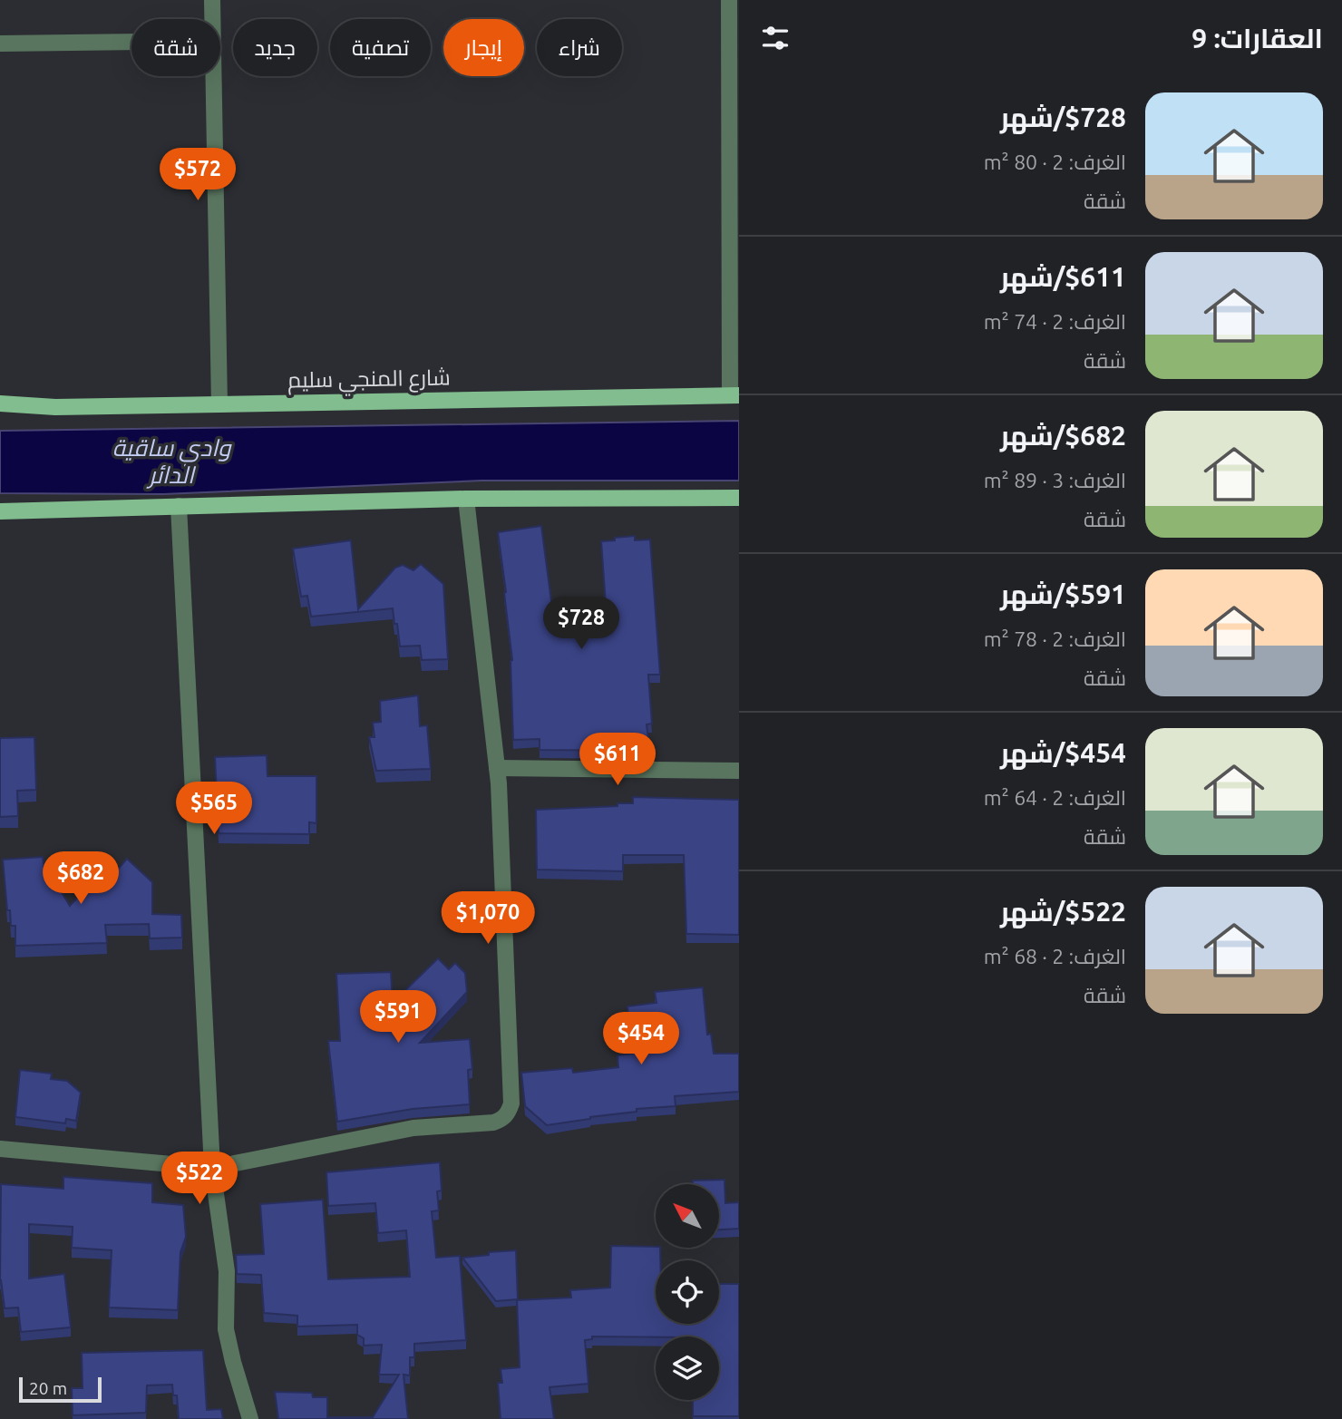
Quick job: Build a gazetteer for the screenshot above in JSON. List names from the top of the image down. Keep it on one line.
{"streets":{"main road":["شارع المنجي سليم"]},"water":["وادي ساقية الدائر"],"scale_bar":"20 m","north":"top left","page":{"heading":"العقارات: 9","chip":["شراء","إيجار","تصفية","جديد","شقة"],"list":[{"name":"$728/شهر","note":"الغرف: 2 · 80 m² · شقة"},{"name":"$611/شهر","note":"الغرف: 2 · 74 m² · شقة"},{"name":"$682/شهر","note":"الغرف: 3 · 89 m² · شقة"},{"name":"$591/شهر","note":"الغرف: 2 · 78 m² · شقة"},{"name":"$454/شهر","note":"الغرف: 2 · 64 m² · شقة"},{"name":"$522/شهر","note":"الغرف: 2 · 68 m² · شقة"}],"price":["$572","$728","$611","$565","$682","$1,070","$591","$454","$522"],"scale":"20 m"}}
